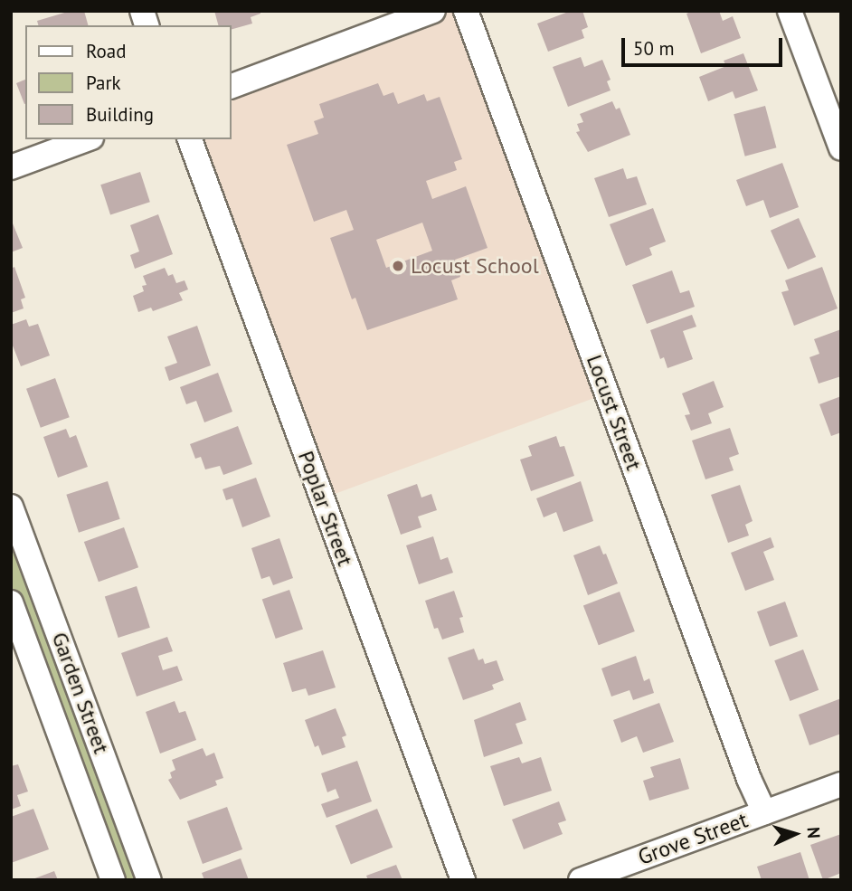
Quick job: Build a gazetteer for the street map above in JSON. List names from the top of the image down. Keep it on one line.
{"streets":{"street":["Locust Street","Poplar Street","Garden Street","Grove Street"]},"crossings":[["Locust Street","Grove Street"]],"places":["Locust School"],"legend":["Road","Park","Building"],"scale_bar":"50 m","north":"right"}
